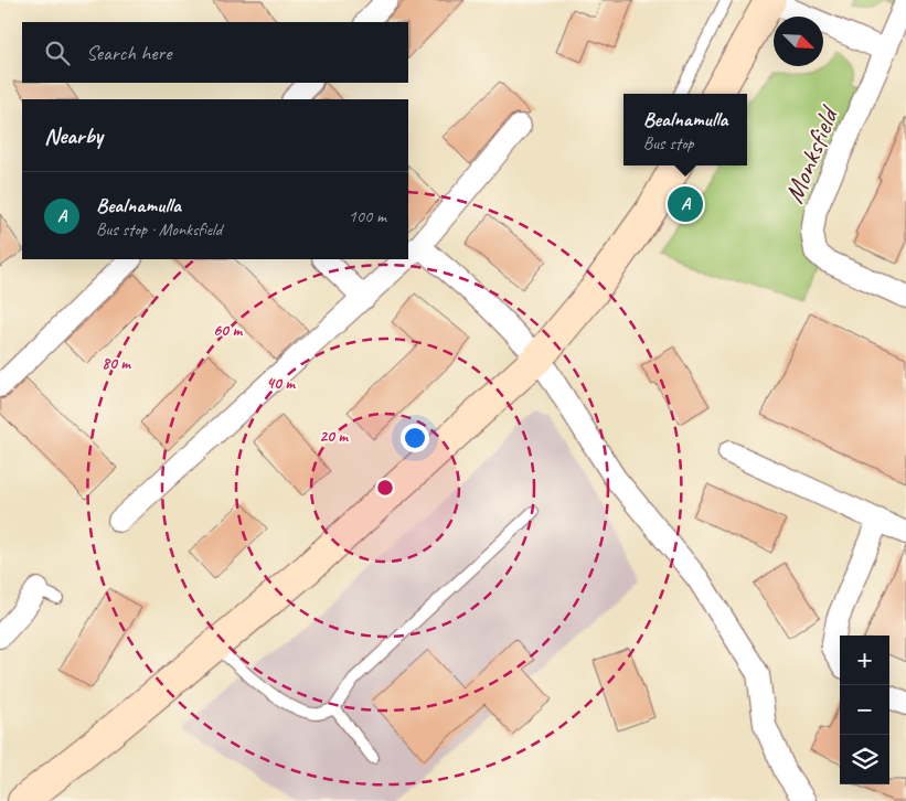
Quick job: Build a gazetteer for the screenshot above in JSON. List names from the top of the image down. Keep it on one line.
{"streets":{"street":["Monksfield"]},"north":"bottom right","page":{"search":"Search here","popup":["Bealnamulla","Bus stop"],"heading":"Nearby","list":[{"mark":"A","name":"Bealnamulla","note":"Bus stop · Monksfield","value":"100 m"}],"pins":"A","map_buttons":["+","−"]},"rings":["60 m","80 m","40 m","20 m"]}
